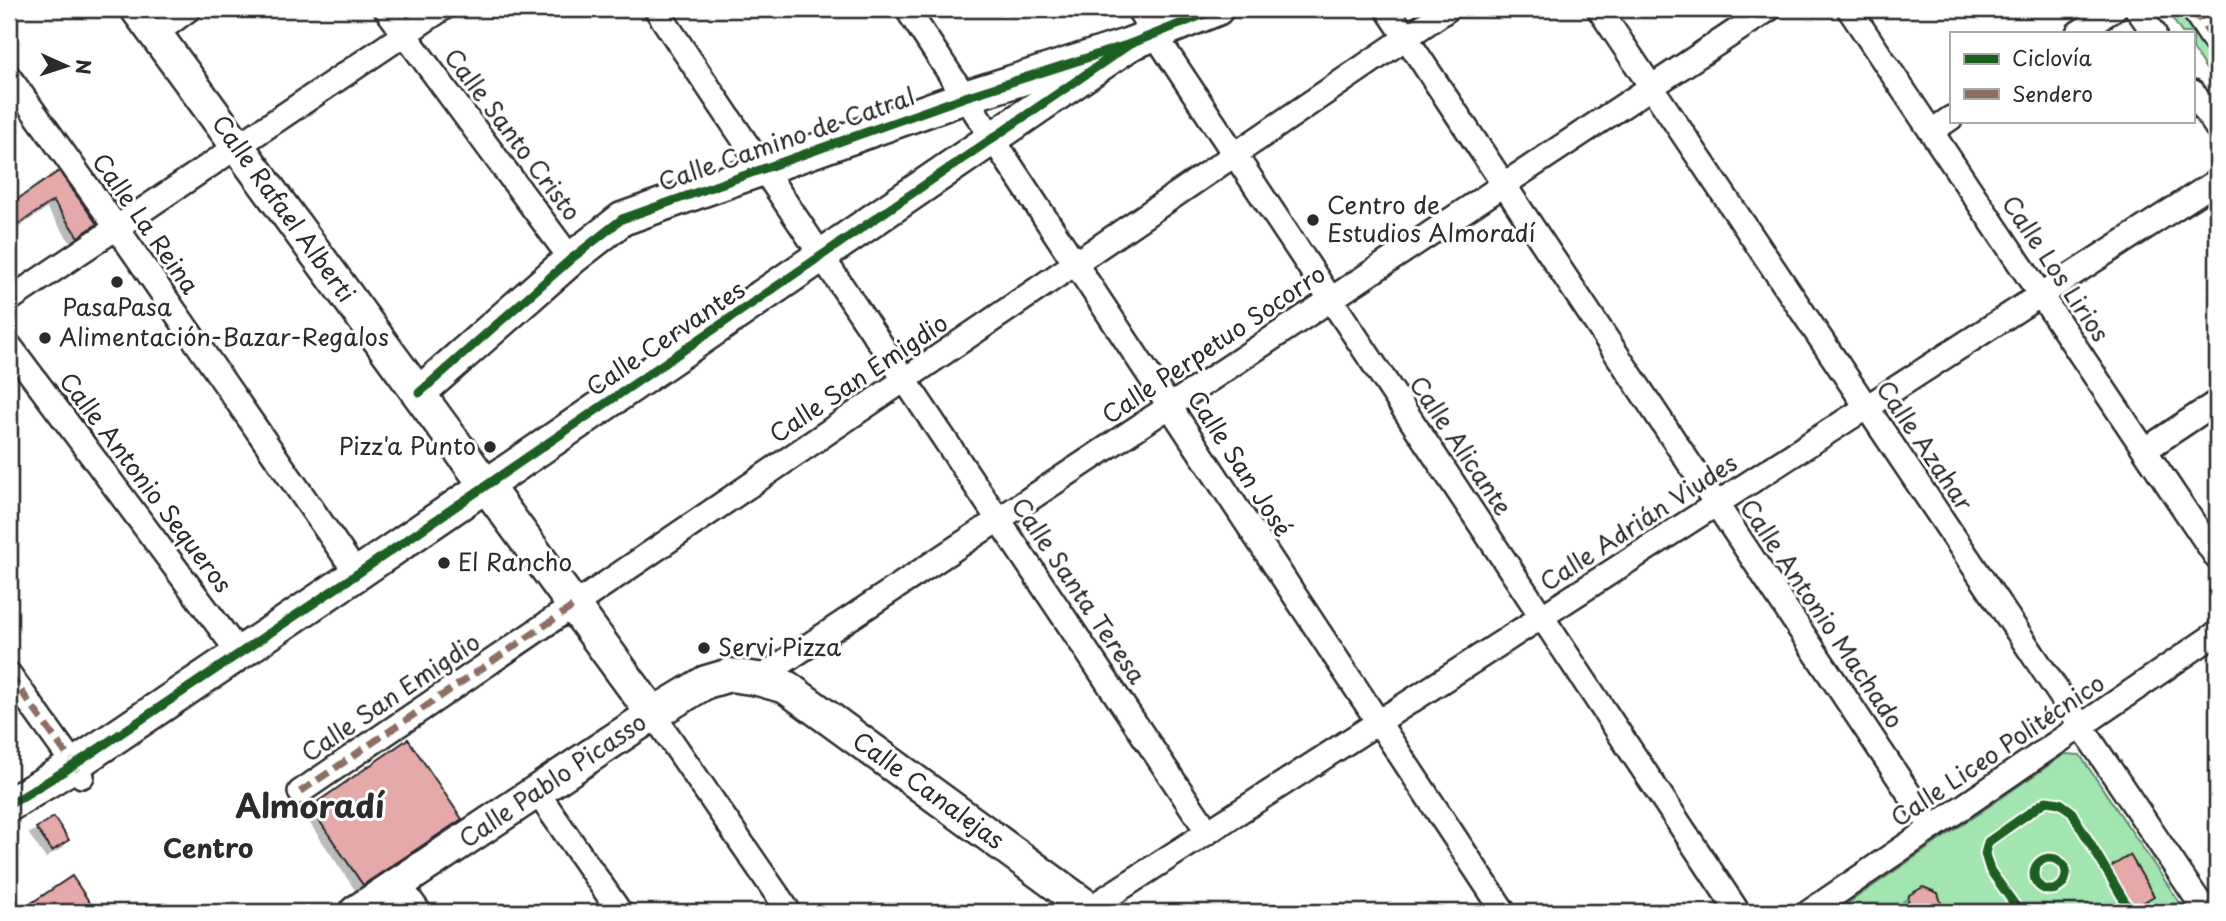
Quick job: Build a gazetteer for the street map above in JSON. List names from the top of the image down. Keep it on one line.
{"streets":{"street":["Calle Santo Cristo","Calle Camino de Catral","Calle Rafael Alberti","Calle La Reina","Calle Los Lirios","Calle Cervantes","Calle Perpetuo Socorro","Calle San Emigdio","Calle Alicante","Calle Azahar","Calle San José","Calle Antonio Sequeros","Calle Adrián Viudes","Calle Santa Teresa","Calle Antonio Machado","Calle Liceo Politécnico","Calle Pablo Picasso","Calle Canalejas"]},"crossings":[["Calle Santo Cristo","Calle Camino de Catral"],["Calle Camino de Catral","Calle Rafael Alberti"],["Calle Camino de Catral","Calle Cervantes"],["Calle Camino de Catral","Calle Alicante"],["Calle Camino de Catral","Calle San José"],["Calle Camino de Catral","Calle Santa Teresa"],["Calle Rafael Alberti","Calle Cervantes"],["Calle Rafael Alberti","Calle San Emigdio"],["Calle Rafael Alberti","Calle Pablo Picasso"],["Calle La Reina","Calle Cervantes"],["Calle Los Lirios","Calle Adrián Viudes"],["Calle Cervantes","Calle Alicante"],["Calle Cervantes","Calle San José"],["Calle Cervantes","Calle Antonio Sequeros"],["Calle Cervantes","Calle Santa Teresa"],["Calle Perpetuo Socorro","Calle Alicante"],["Calle Perpetuo Socorro","Calle Azahar"],["Calle Perpetuo Socorro","Calle San José"],["Calle Perpetuo Socorro","Calle Santa Teresa"],["Calle Perpetuo Socorro","Calle Antonio Machado"],["Calle Perpetuo Socorro","Calle Pablo Picasso"],["Calle Perpetuo Socorro","Calle Canalejas"],["Calle San Emigdio","Calle Alicante"],["Calle San Emigdio","Calle San José"],["Calle San Emigdio","Calle Santa Teresa"],["Calle San Emigdio","Calle Antonio Machado"],["Calle Alicante","Calle Adrián Viudes"],["Calle Azahar","Calle Adrián Viudes"],["Calle Azahar","Calle Liceo Politécnico"],["Calle San José","Calle Adrián Viudes"],["Calle Adrián Viudes","Calle Santa Teresa"],["Calle Adrián Viudes","Calle Antonio Machado"],["Calle Adrián Viudes","Calle Canalejas"],["Calle Antonio Machado","Calle Liceo Politécnico"],["Calle Pablo Picasso","Calle Canalejas"]],"districts":["Almoradí","Centro"],"places":["Centro de Estudios Almoradí","PasaPasa","Alimentación-Bazar-Regalos","Pizz'a Punto","El Rancho","Servi Pizza"],"legend":["Ciclovía","Sendero"],"north":"right"}
